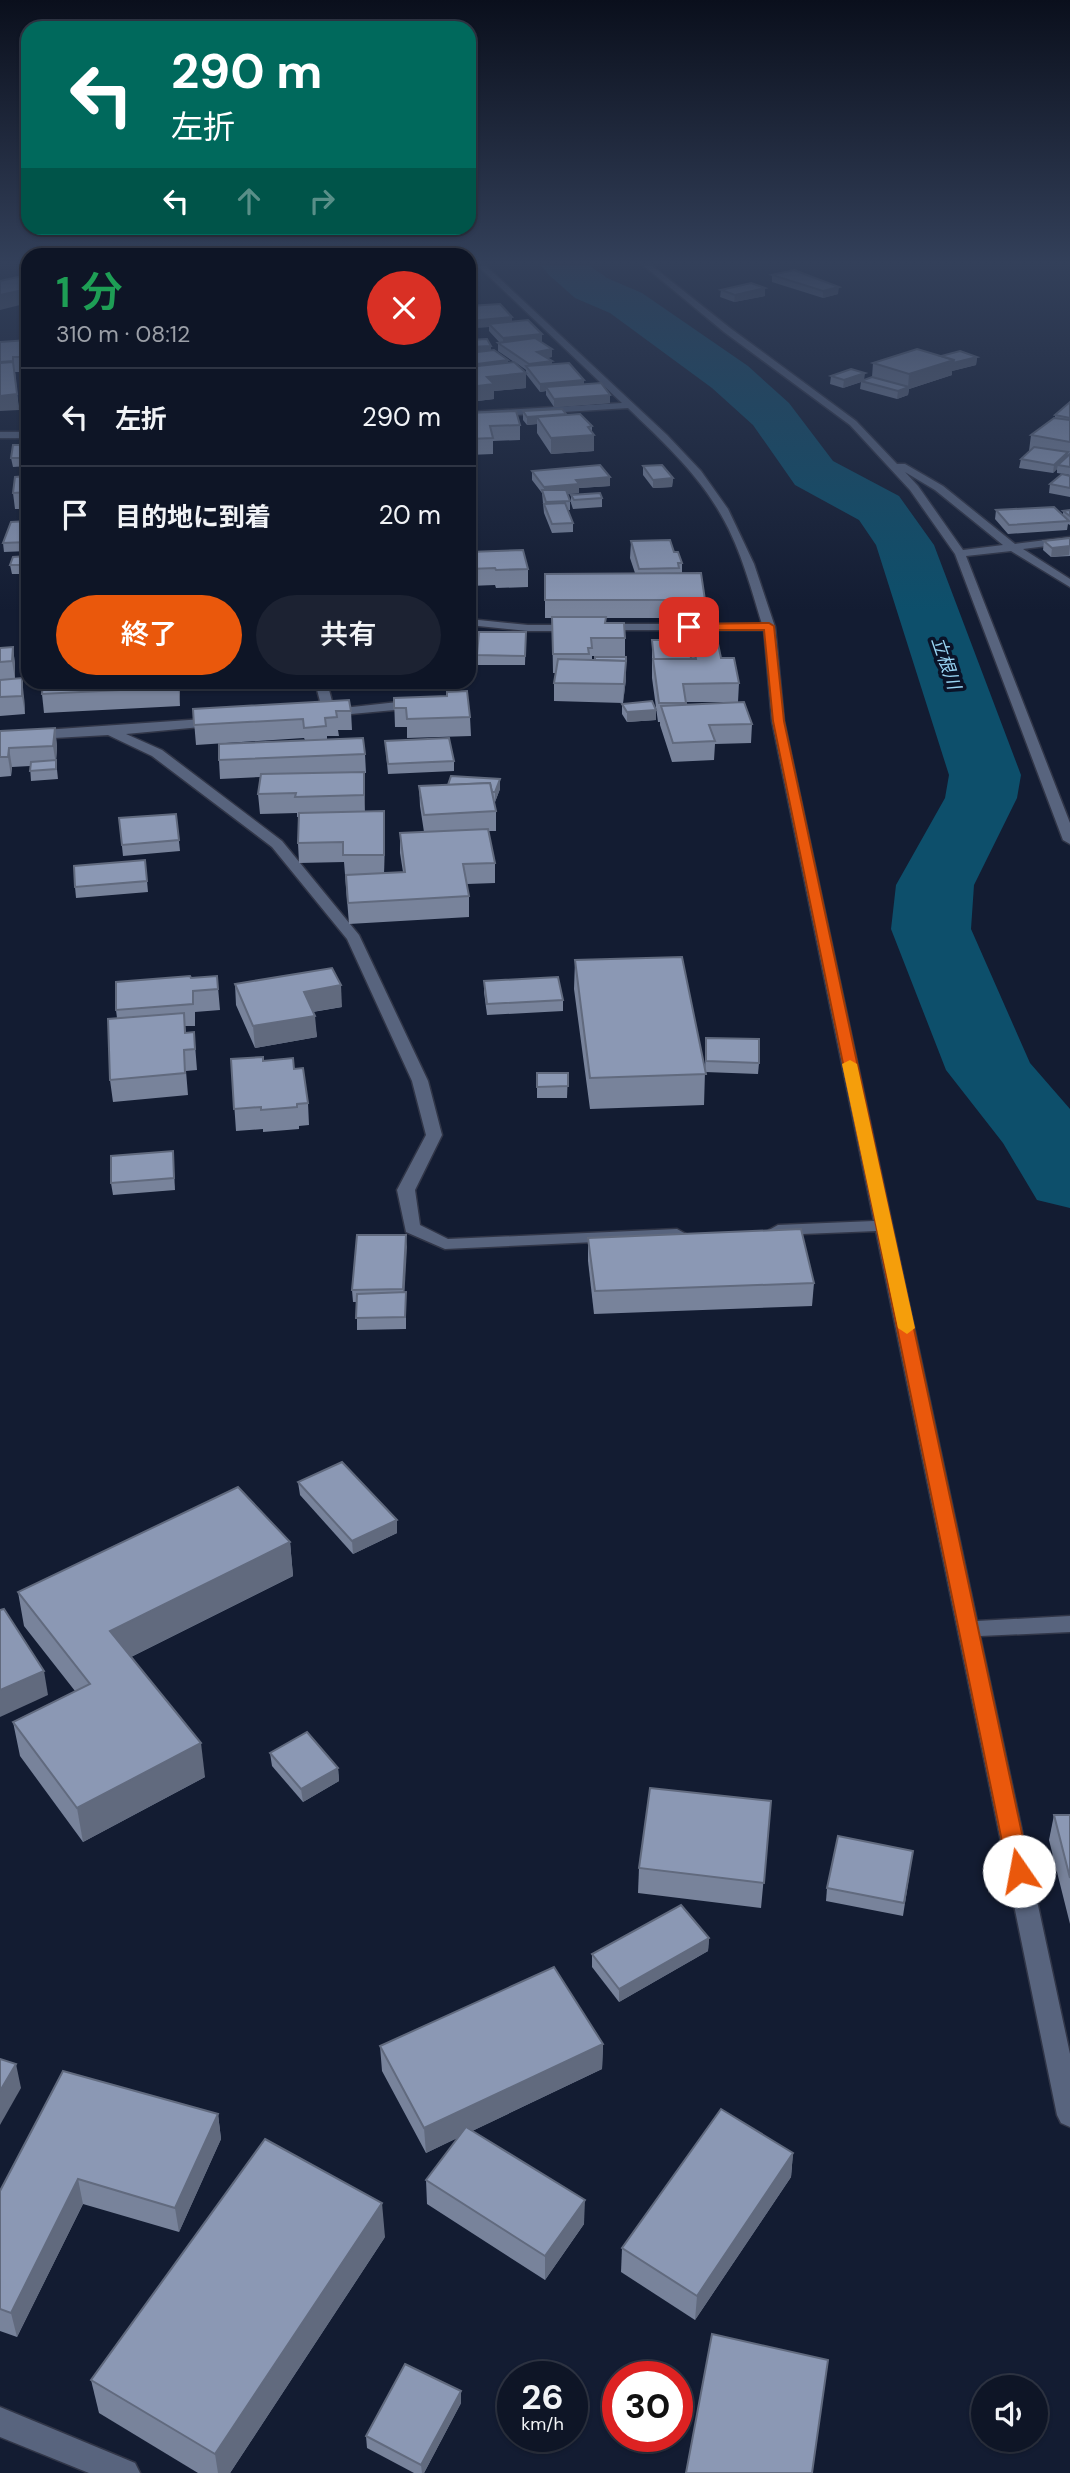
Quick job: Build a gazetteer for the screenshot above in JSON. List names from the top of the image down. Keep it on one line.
{"water":["立根川"],"page":{"turn":["290 m","左折"],"heading":["1 分","310 m · 08:12"],"list":[{"name":"左折","value":"290 m"},{"name":"目的地に到着","value":"20 m"}],"buttons":["終了","共有"],"speed":"26 km/h","limit":"30"}}
